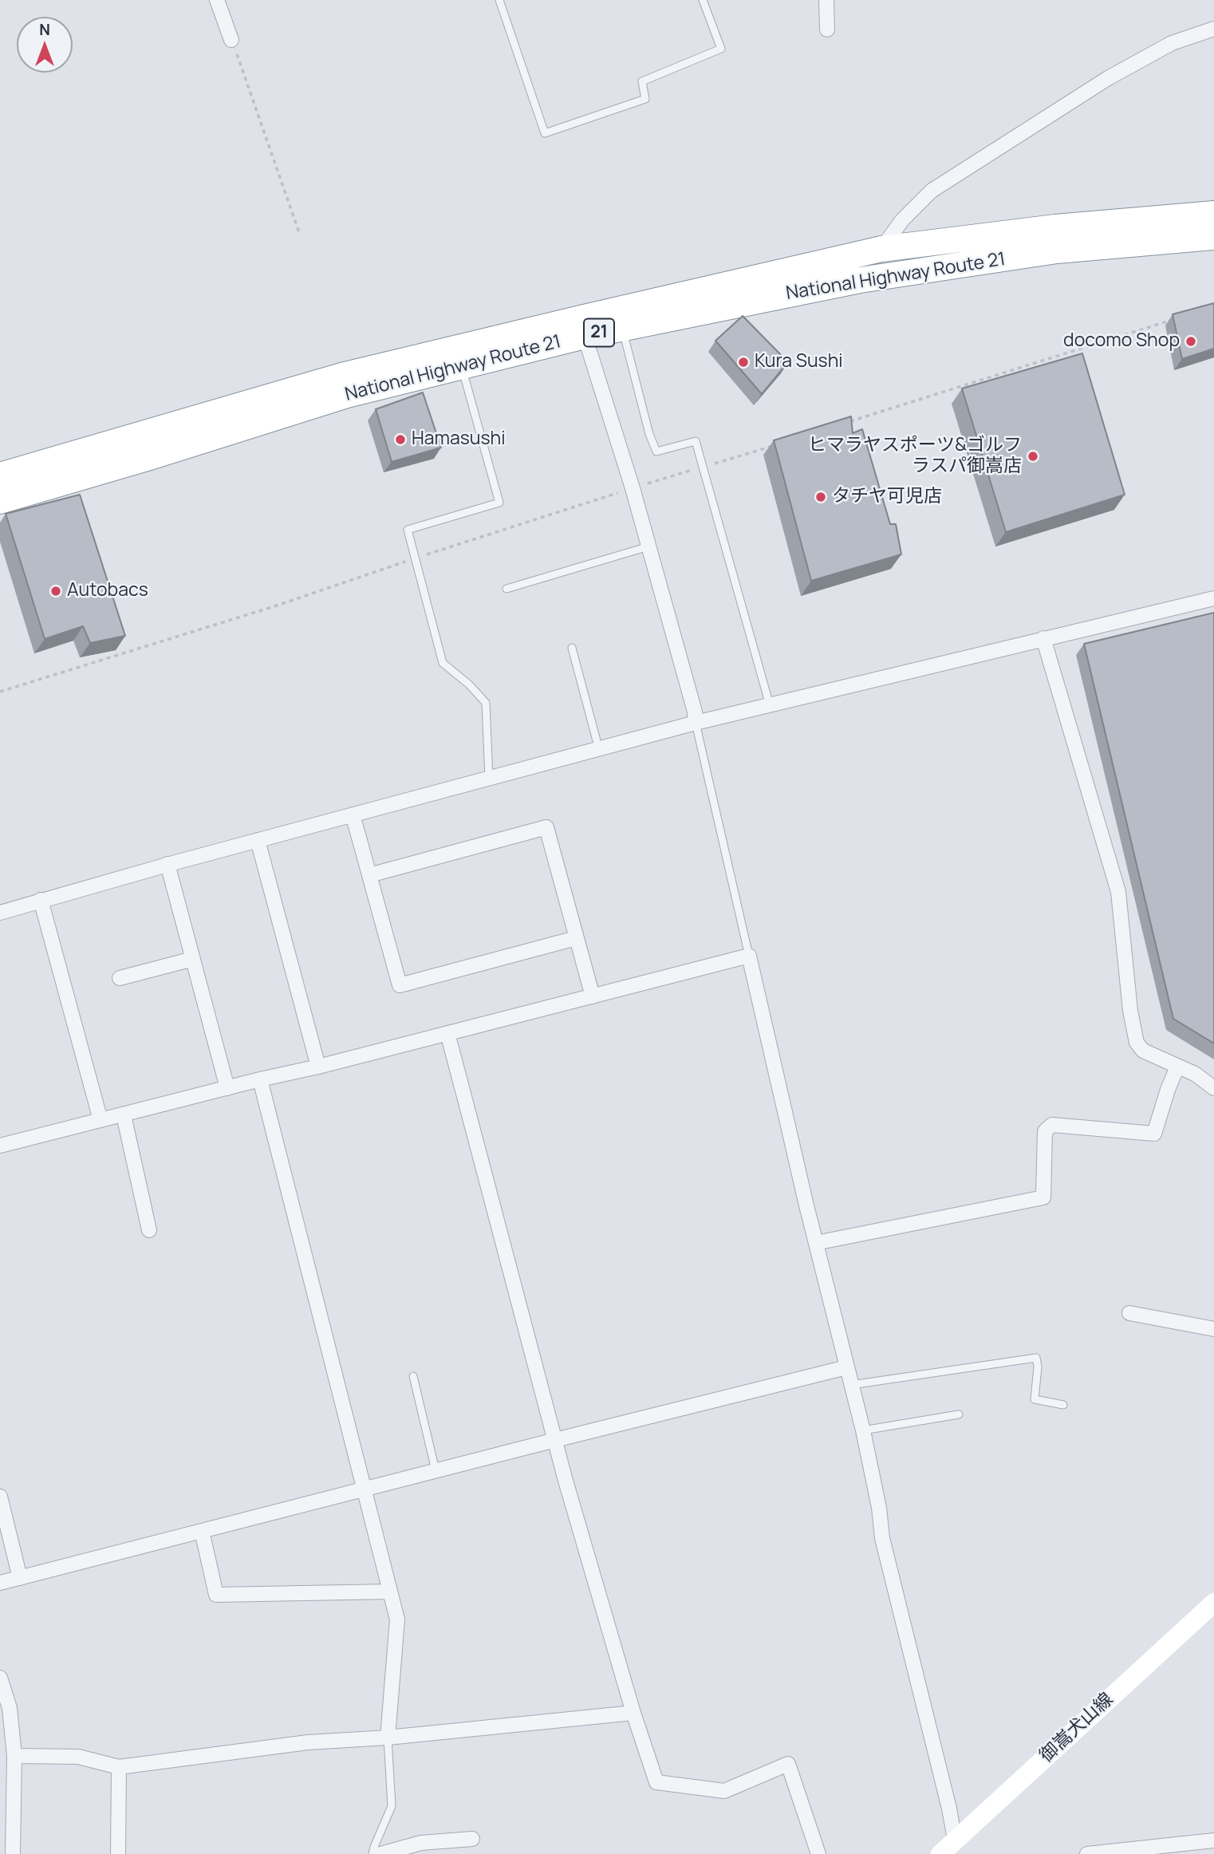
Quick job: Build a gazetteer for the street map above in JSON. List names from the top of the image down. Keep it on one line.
{"streets":{"highway":["National Highway Route 21","21"],"main road":["御嵩犬山線"]},"places":["docomo Shop","Kura Sushi","Hamasushi","ヒマラヤスポーツ&ゴルフ ラスパ御嵩店","タチヤ可児店","Autobacs"],"north":"top"}
